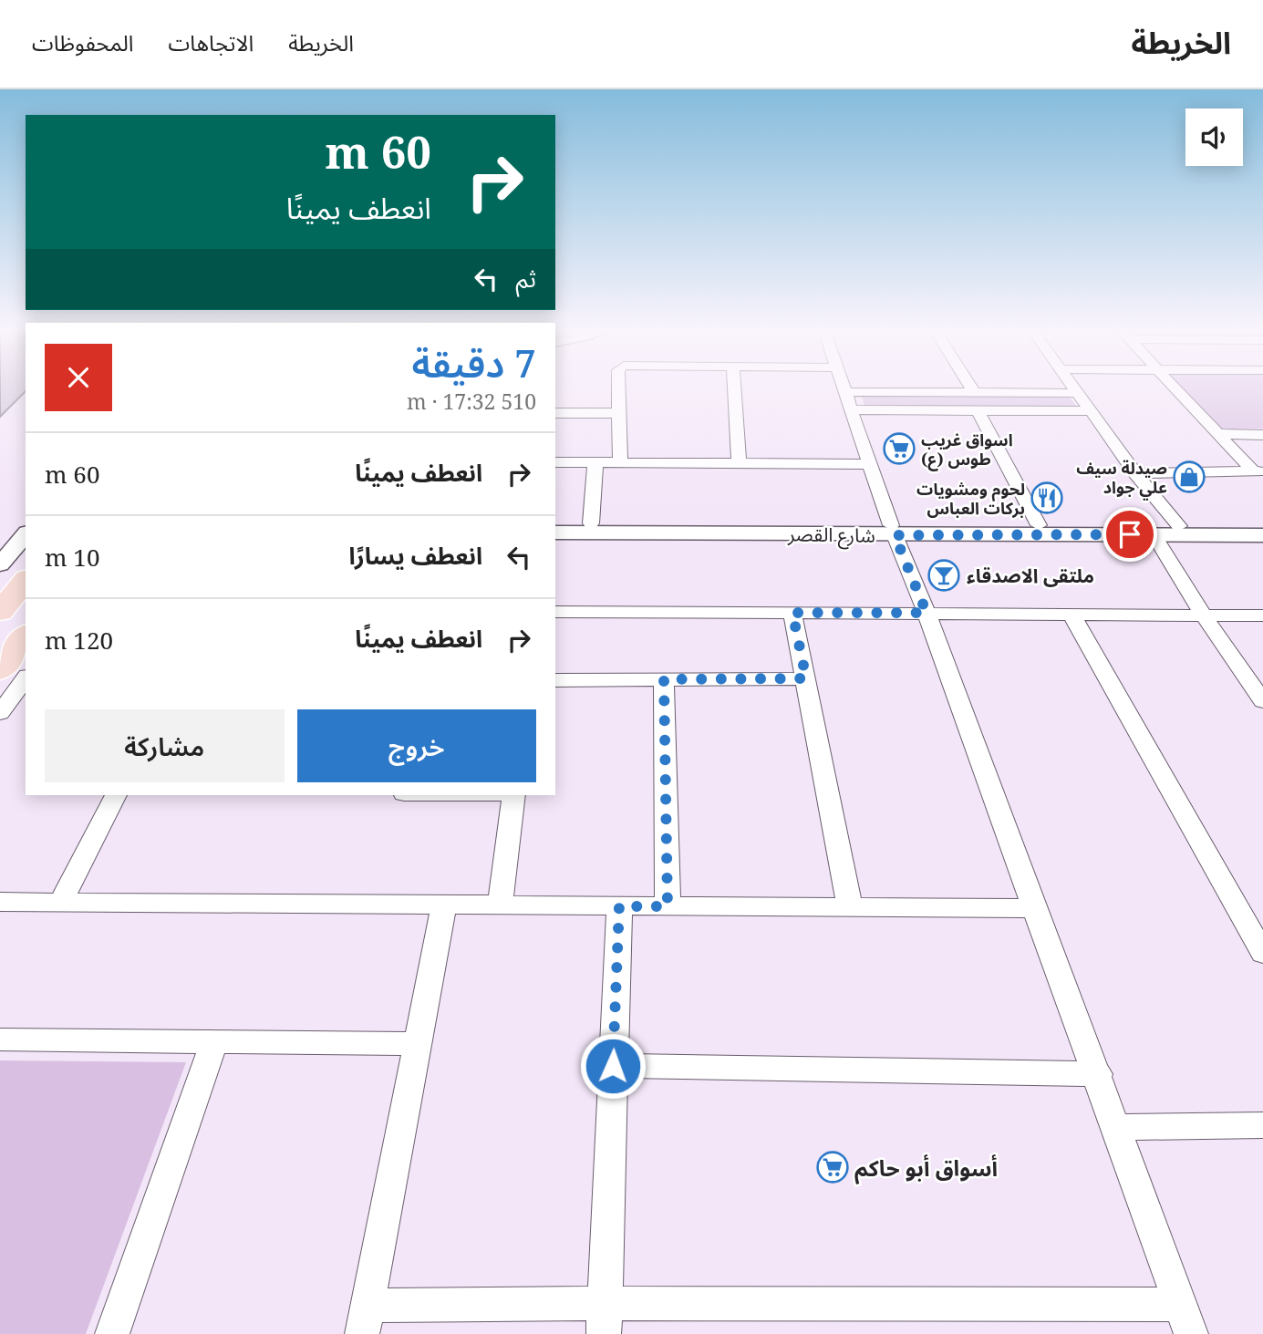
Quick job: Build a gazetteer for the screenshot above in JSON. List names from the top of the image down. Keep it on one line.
{"streets":{"street":["شارع القصر"]},"places":{"supermarket":["اسواق غريب طوس (ع)","أسواق أبو حاكم"],"shop":["صيدلة سيف علي جواد"],"restaurant":["لحوم ومشويات بركات العباس"],"bar":["ملتقى الاصدقاء"]},"page":{"header":"الخريطة","nav":["الخريطة","الاتجاهات","المحفوظات"],"turn":["60 m","انعطف يمينًا"],"then":"ثم","heading":["7 دقيقة","510 m · 17:32"],"list":[{"name":"انعطف يمينًا","value":"60 m"},{"name":"انعطف يسارًا","value":"10 m"},{"name":"انعطف يمينًا","value":"120 m"}],"buttons":["خروج","مشاركة"]}}
